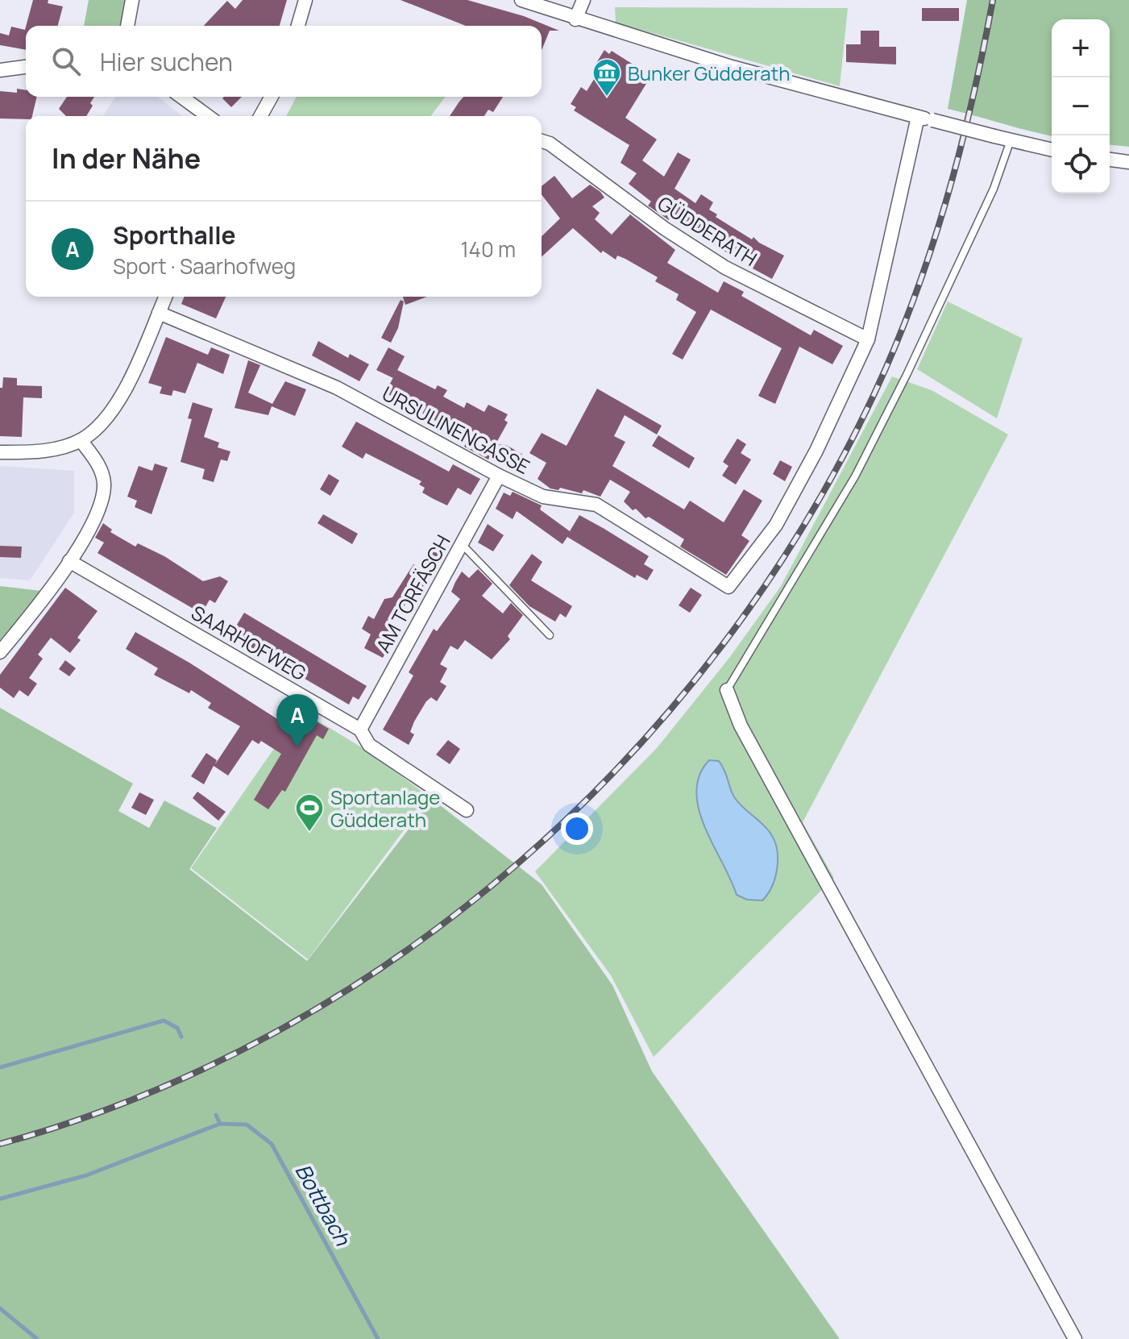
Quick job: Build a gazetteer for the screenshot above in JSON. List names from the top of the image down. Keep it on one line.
{"streets":{"street":["GÜDDERATH","URSULINENGASSE","AM TORFÄSCH","SAARHOFWEG"]},"crossings":[["GÜDDERATH","URSULINENGASSE"],["URSULINENGASSE","AM TORFÄSCH"],["AM TORFÄSCH","SAARHOFWEG"]],"water":["Bottbach"],"places":{"museum":["Bunker Güdderath"],"sports":["Sportanlage Güdderath"]},"page":{"map_buttons":["+","−"],"search":"Hier suchen","heading":"In der Nähe","list":[{"mark":"A","name":"Sporthalle","note":"Sport · Saarhofweg","value":"140 m"}],"pins":"A"}}
